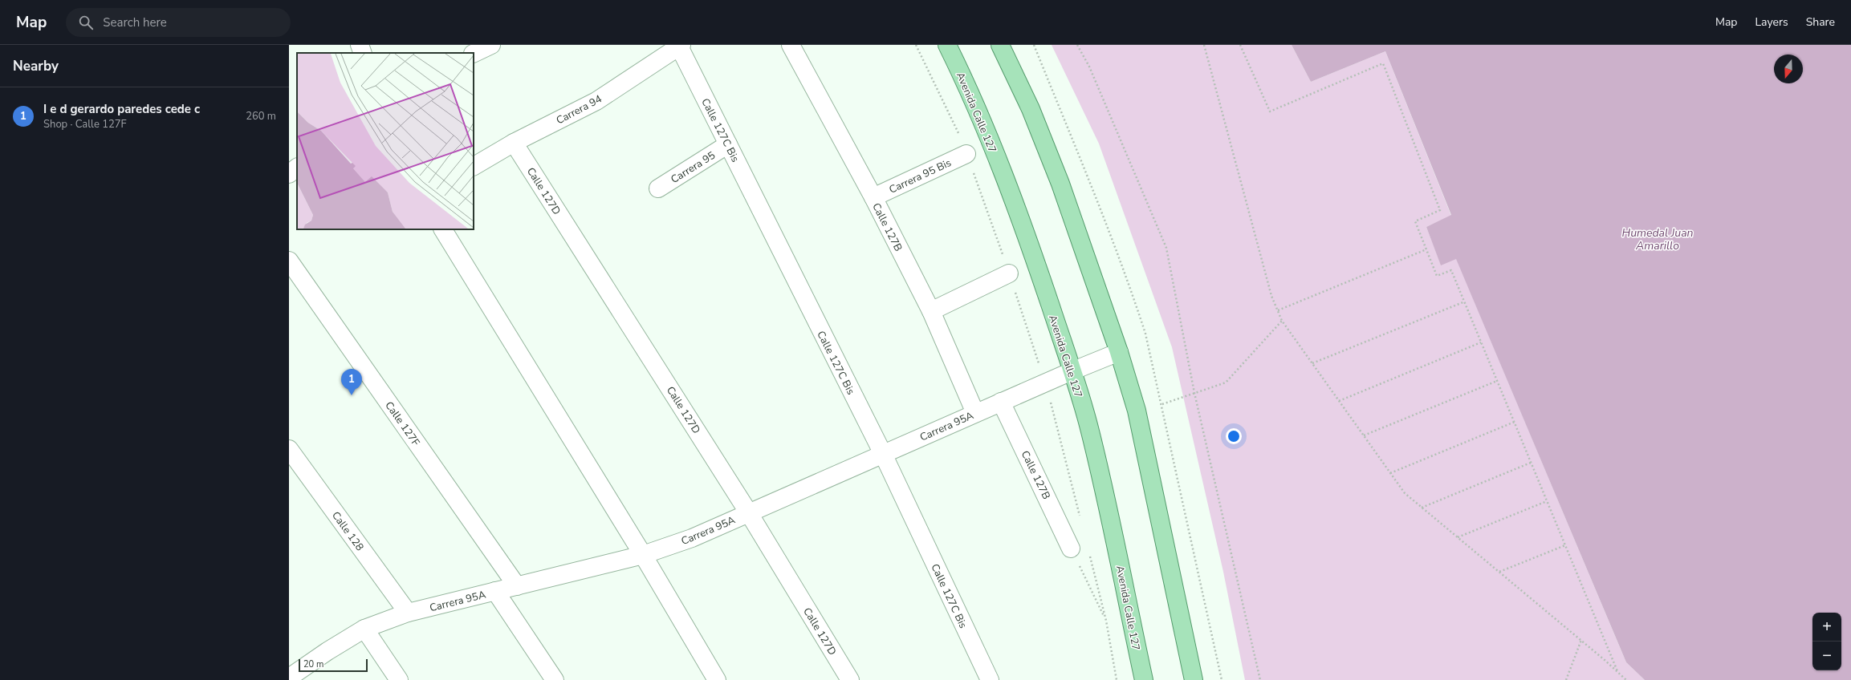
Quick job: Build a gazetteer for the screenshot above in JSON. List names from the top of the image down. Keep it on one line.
{"streets":{"main road":["Avenida Calle 127"],"street":["Carrera 94","Calle 127C Bis","Carrera 95","Carrera 95 Bis","Calle 127D","Calle 127B","Calle 127F","Carrera 95A","Calle 128"]},"crossings":[["Carrera 94","Calle 127C Bis"],["Carrera 94","Calle 127D"],["Avenida Calle 127","Carrera 95A"],["Calle 127C Bis","Carrera 95"],["Calle 127C Bis","Carrera 95A"],["Carrera 95 Bis","Calle 127B"],["Calle 127D","Carrera 95A"],["Calle 127B","Carrera 95A"],["Calle 127F","Carrera 95A"],["Carrera 95A","Calle 128"]],"water":["Humedal Juan Amarillo"],"scale_bar":"20 m","north":"bottom","page":{"header":"Map","search":"Search here","nav":["Map","Layers","Share"],"heading":"Nearby","list":[{"mark":"1","name":"I e d gerardo paredes cede c","note":"Shop · Calle 127F","value":"260 m"}],"pins":"1","map_buttons":["+","−"],"scale":"20 m"}}
